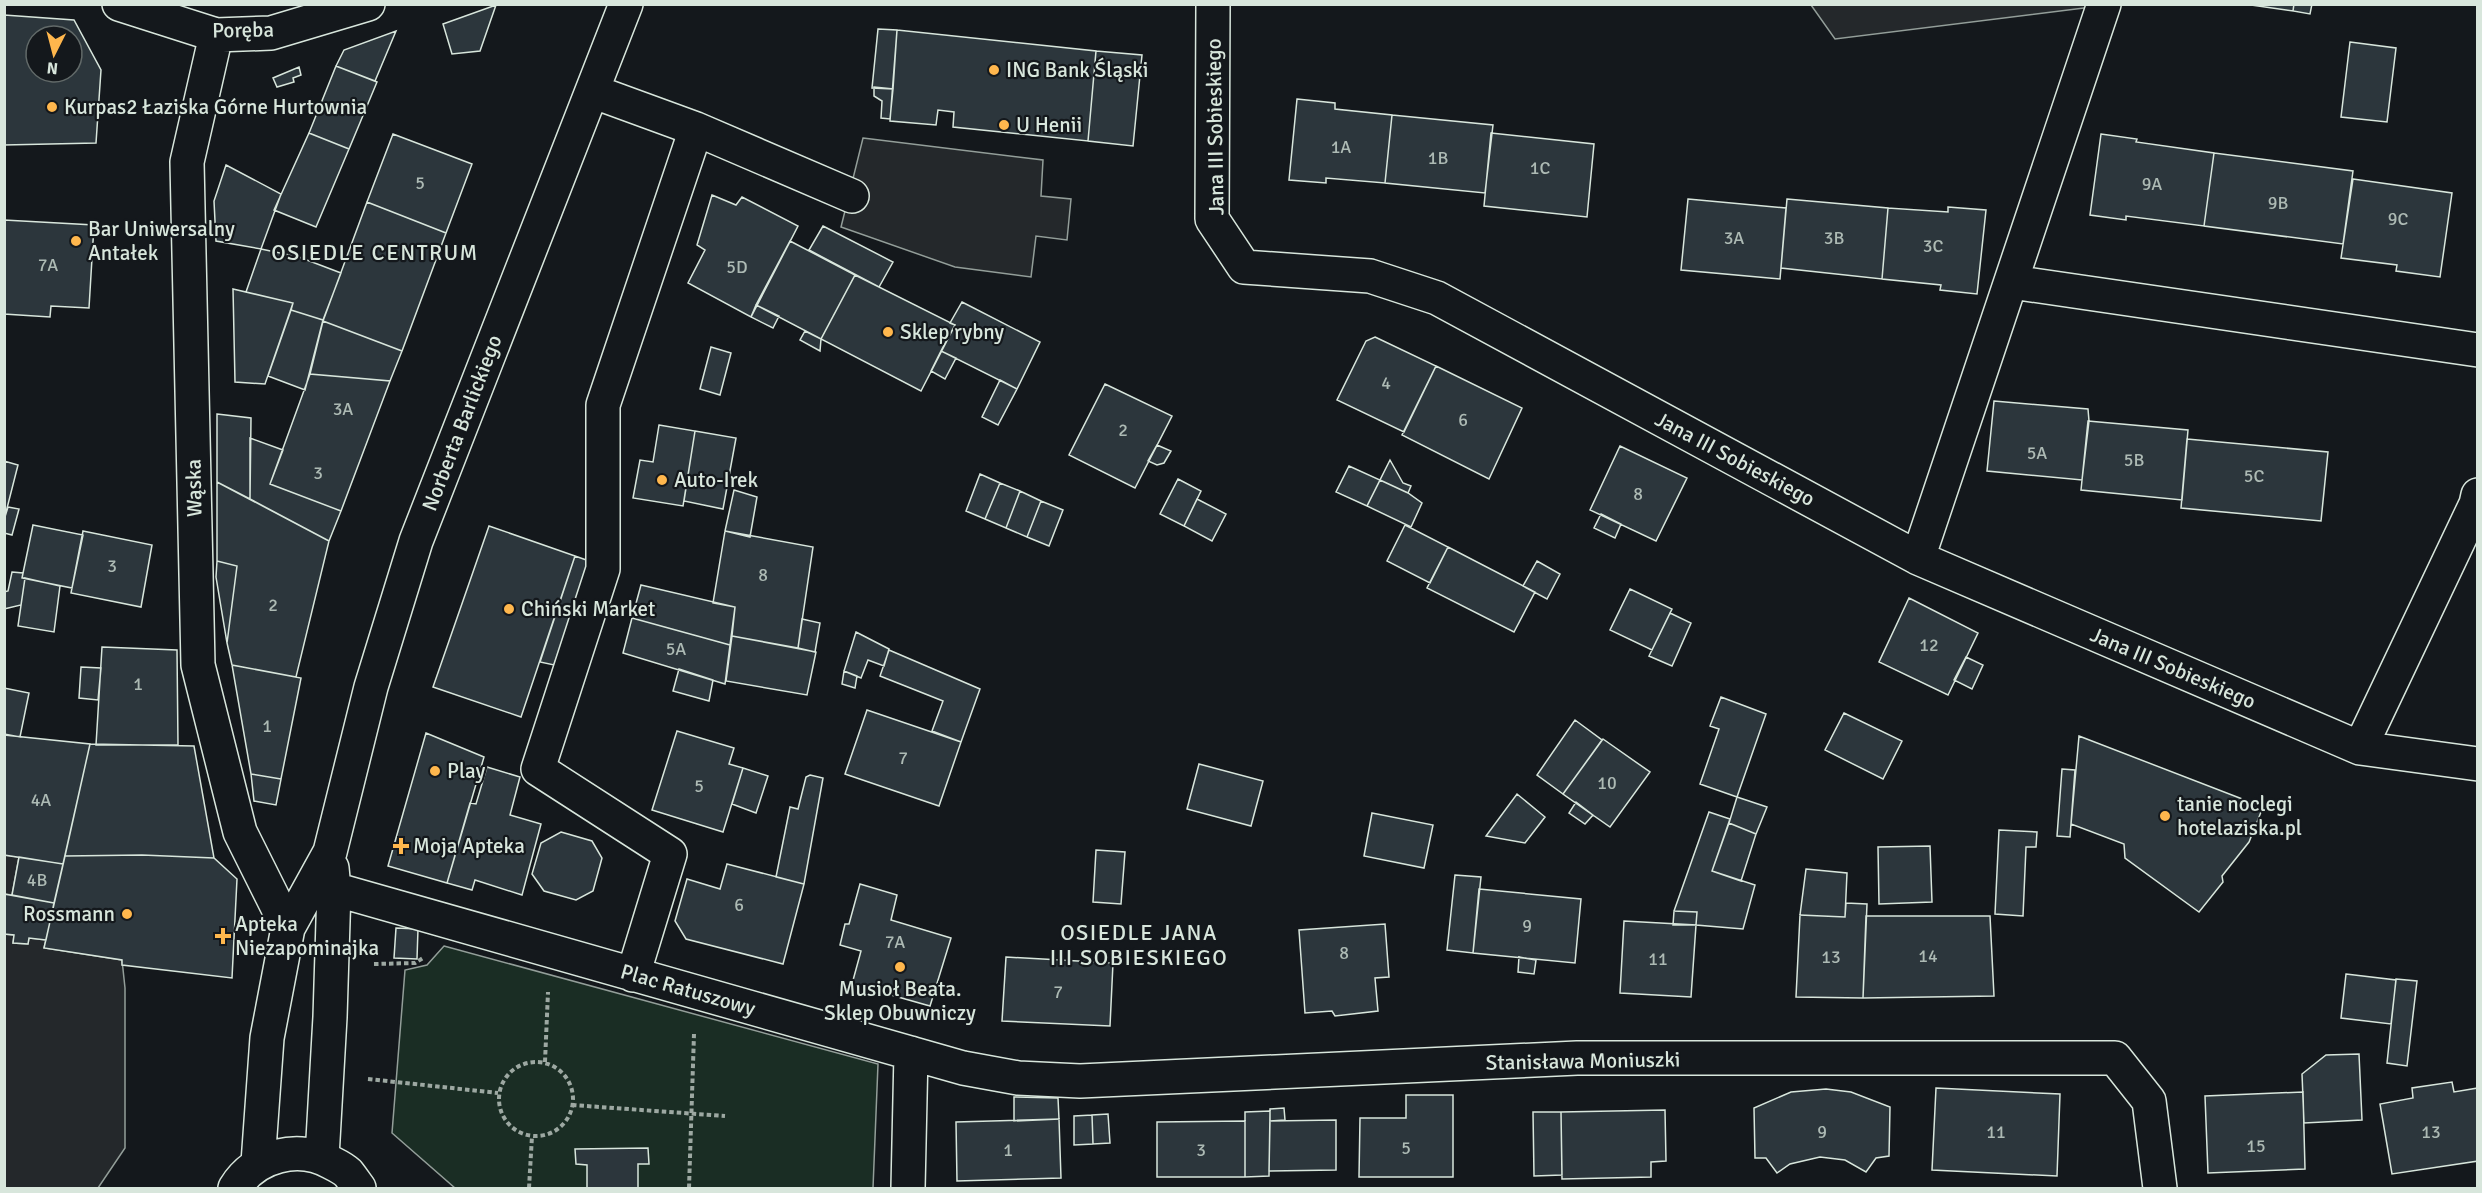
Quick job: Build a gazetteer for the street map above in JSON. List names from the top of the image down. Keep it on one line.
{"streets":{"street":["Poręba","Jana III Sobieskiego","Norberta Barlickiego","Wąska","Plac Ratuszowy","Stanisława Moniuszki"]},"crossings":[["Poręba","Wąska"],["Norberta Barlickiego","Wąska"],["Norberta Barlickiego","Plac Ratuszowy"],["Plac Ratuszowy","Stanisława Moniuszki"]],"districts":["OSIEDLE CENTRUM","OSIEDLE JANA III SOBIESKIEGO"],"places":{"other":["ING Bank Śląski","Kurpas2 Łaziska Górne Hurtownia","U Henii","Bar Uniwersalny Antałek","Sklep rybny","Auto-Irek","Chiński Market","Play","tanie noclegi hotelaziska.pl","Rossmann","Musioł Beata. Sklep Obuwniczy"],"health":["Moja Apteka","Apteka Niezapominajka"]},"house_numbers":["1A","1B","1C","5","9A","9B","9C","3A","3B","3C","7A","5D","4","3A","6","2","5A","5B","3","5C","8","3","8","2","12","5A","1","1","7","10","5","4A","4B","6","9","7A","8","14","13","11","7","9","11","13","15","5","1","3"],"north":"bottom"}
